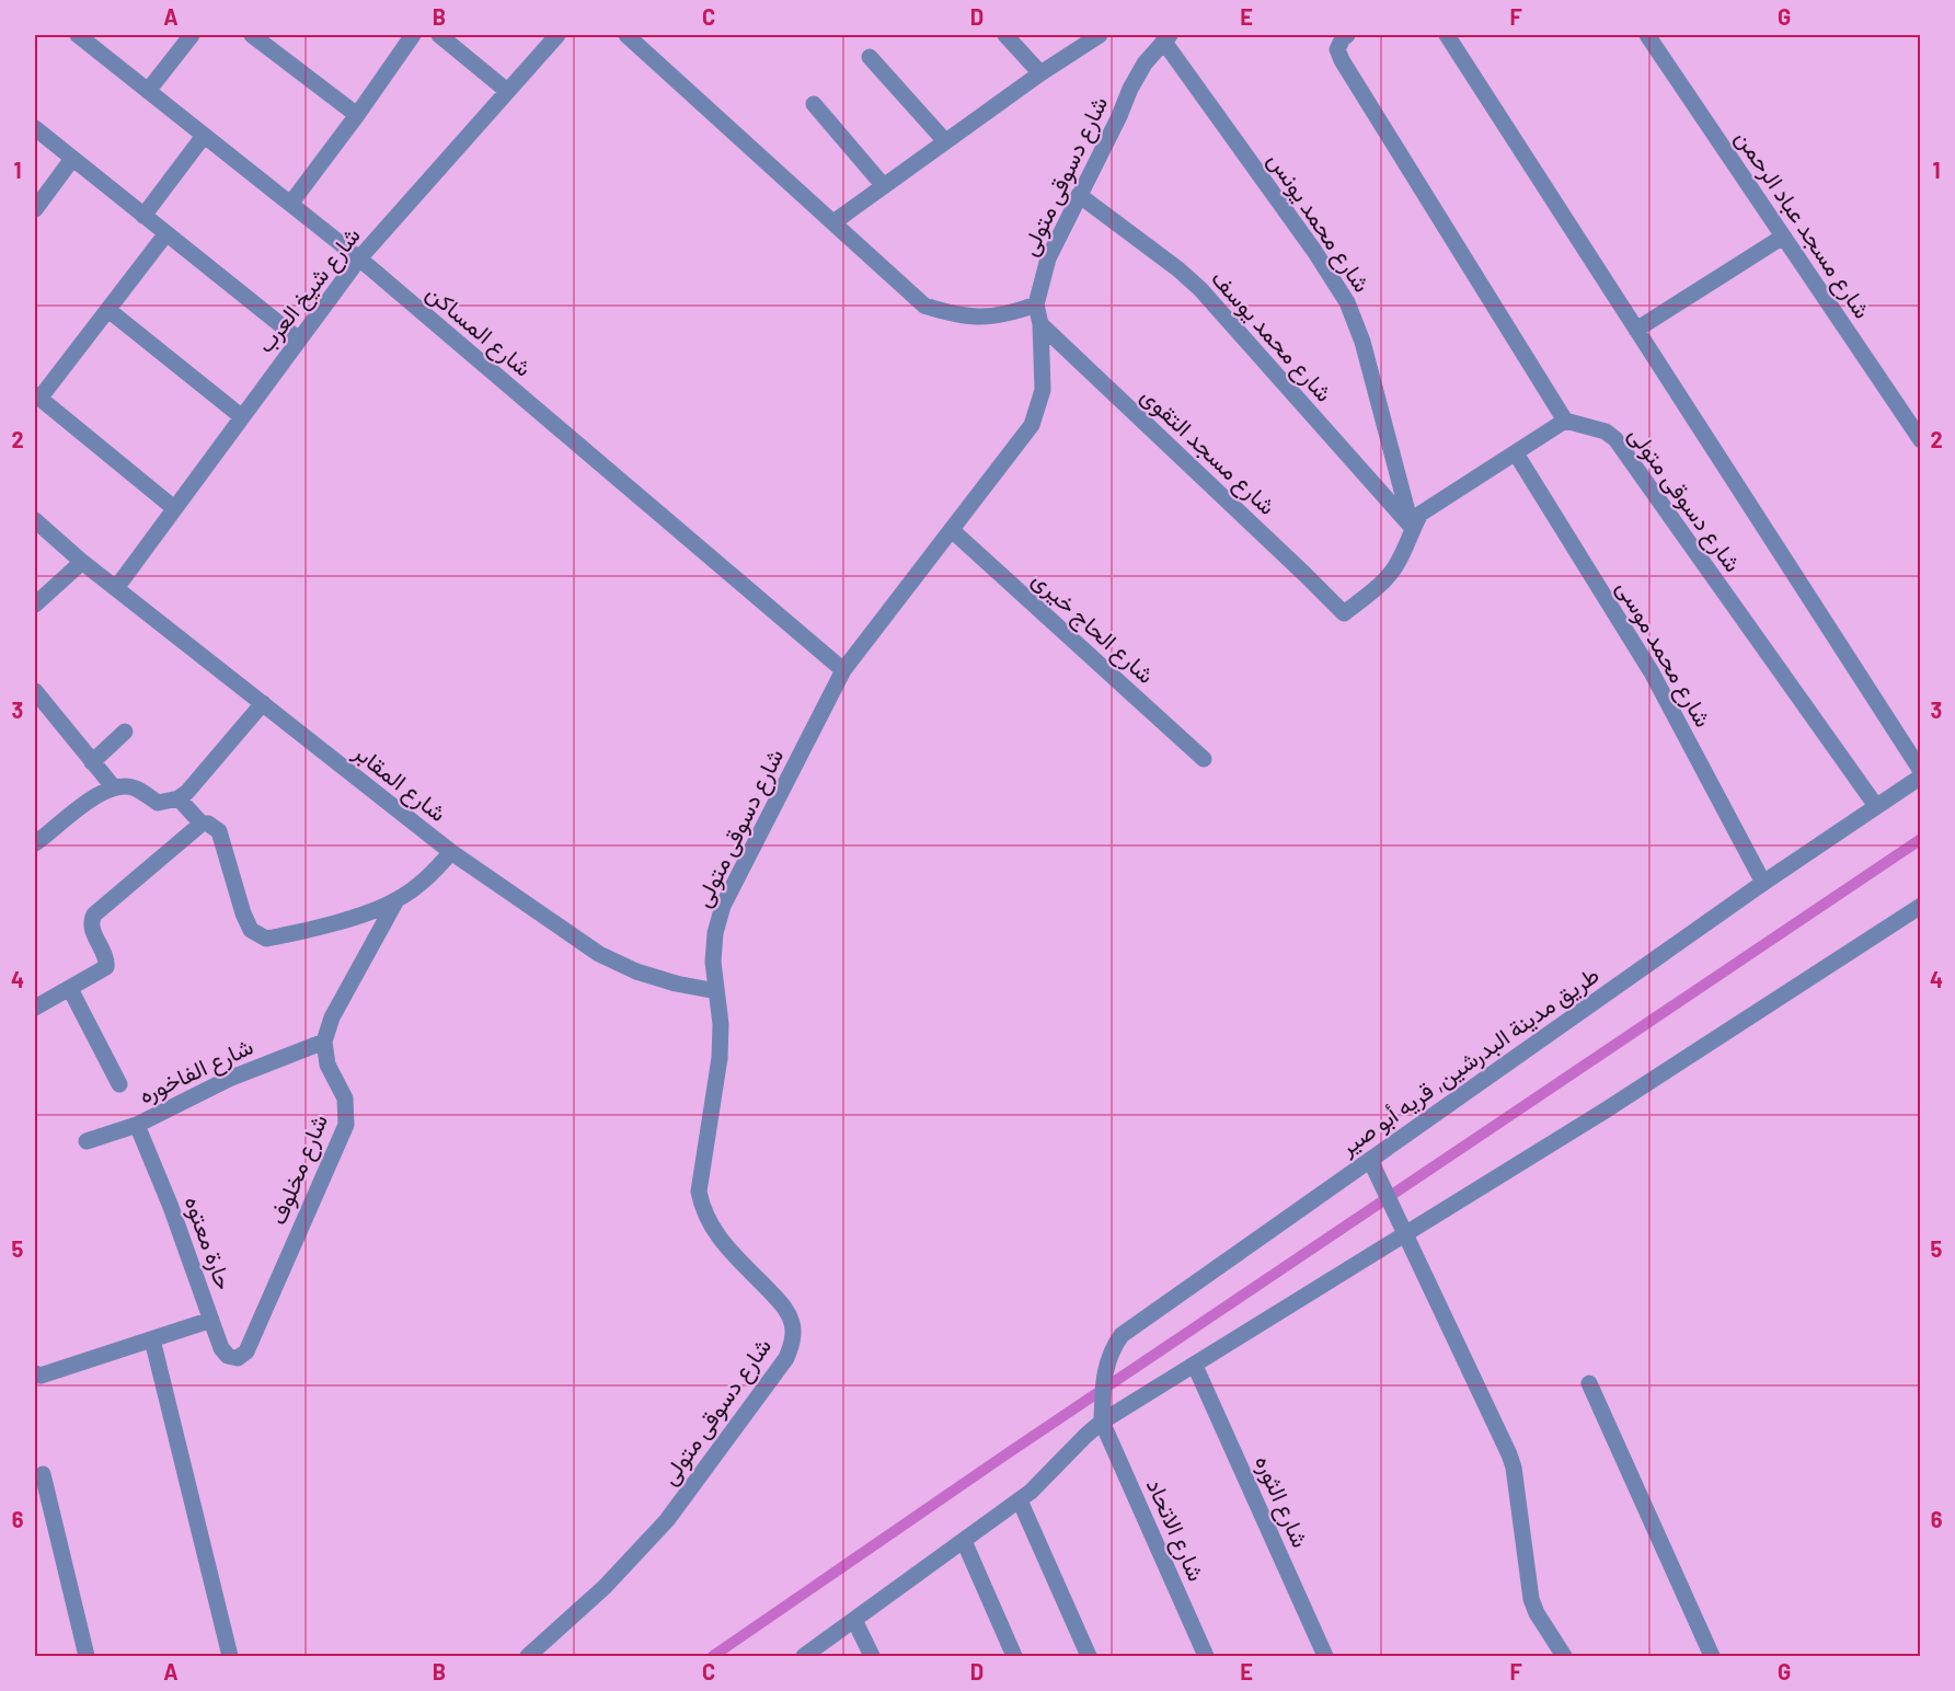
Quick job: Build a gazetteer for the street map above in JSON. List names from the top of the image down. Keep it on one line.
{"streets":{"street":["شارع دسوقى متولى","شارع محمد يونس","شارع مسجد عباد الرحمن","شارع شيخ العرب","شارع المساكن","شارع محمد يوسف","شارع مسجد التقوى","شارع الحاج خيرى","شارع محمد موسى","شارع المقابر","طريق مدينة البدرشين, قريه أبو صير","شارع الفاخوره","شارع مخلوف","حارة معتوه","شارع الثوره","شارع الاتحاد"]},"crossings":[["شارع دسوقى متولى","شارع محمد يونس"],["شارع دسوقى متولى","شارع المساكن"],["شارع دسوقى متولى","شارع محمد يوسف"],["شارع دسوقى متولى","شارع مسجد التقوى"],["شارع دسوقى متولى","شارع الحاج خيرى"],["شارع دسوقى متولى","شارع المقابر"],["شارع دسوقى متولى","طريق مدينة البدرشين, قريه أبو صير"],["شارع محمد يونس","شارع محمد يوسف"],["شارع محمد يونس","شارع مسجد التقوى"],["شارع شيخ العرب","شارع المساكن"],["شارع شيخ العرب","شارع المقابر"],["شارع محمد يوسف","شارع مسجد التقوى"],["شارع محمد موسى","طريق مدينة البدرشين, قريه أبو صير"],["طريق مدينة البدرشين, قريه أبو صير","شارع الاتحاد"],["شارع الفاخوره","شارع مخلوف"],["شارع الفاخوره","حارة معتوه"],["شارع مخلوف","حارة معتوه"]],"grid":{"columns":["A","B","C","D","E","F","G"],"rows":["1","2","3","4","5","6"]}}
